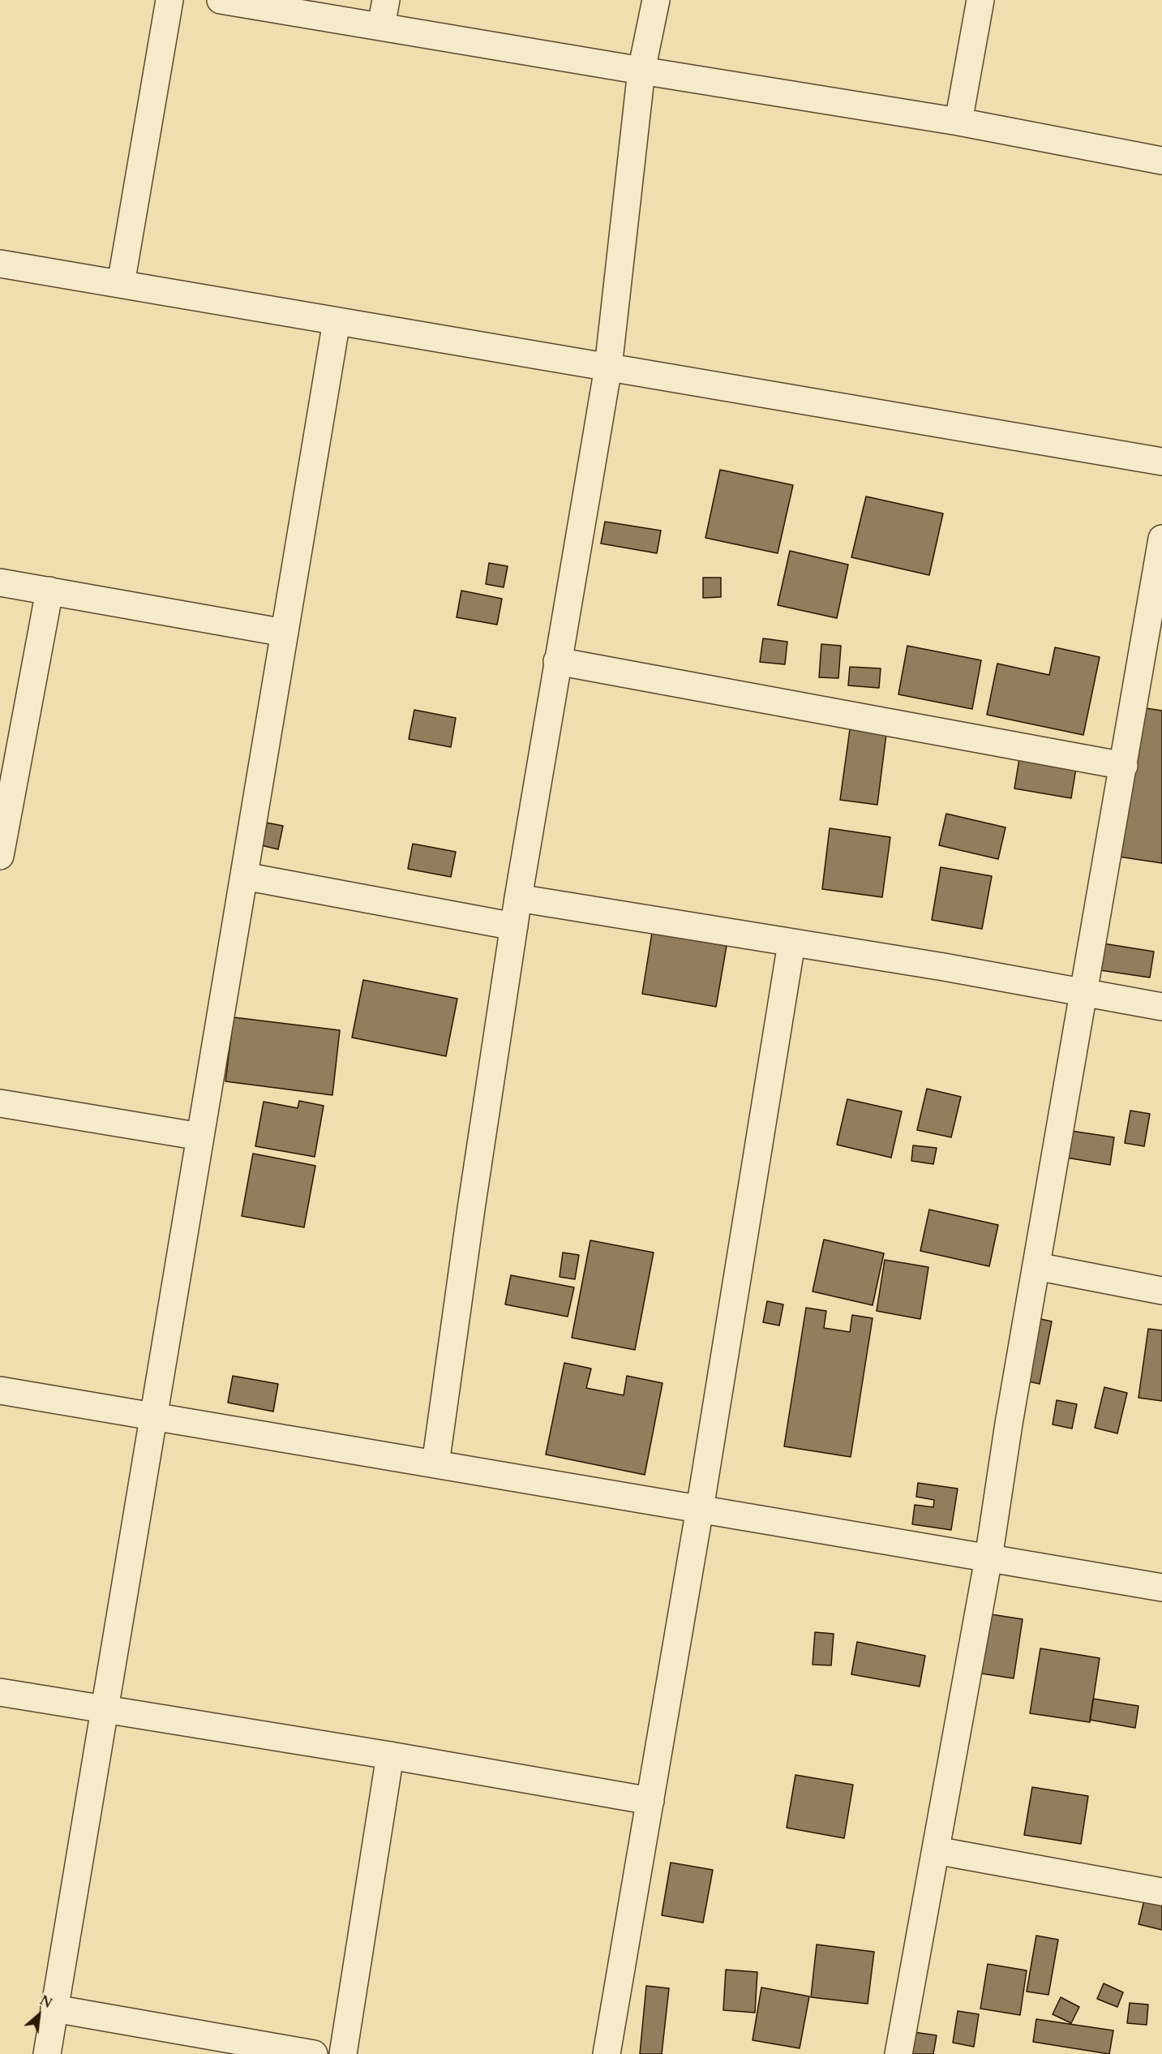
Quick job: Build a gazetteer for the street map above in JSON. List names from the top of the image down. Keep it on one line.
{"north":"top right"}
